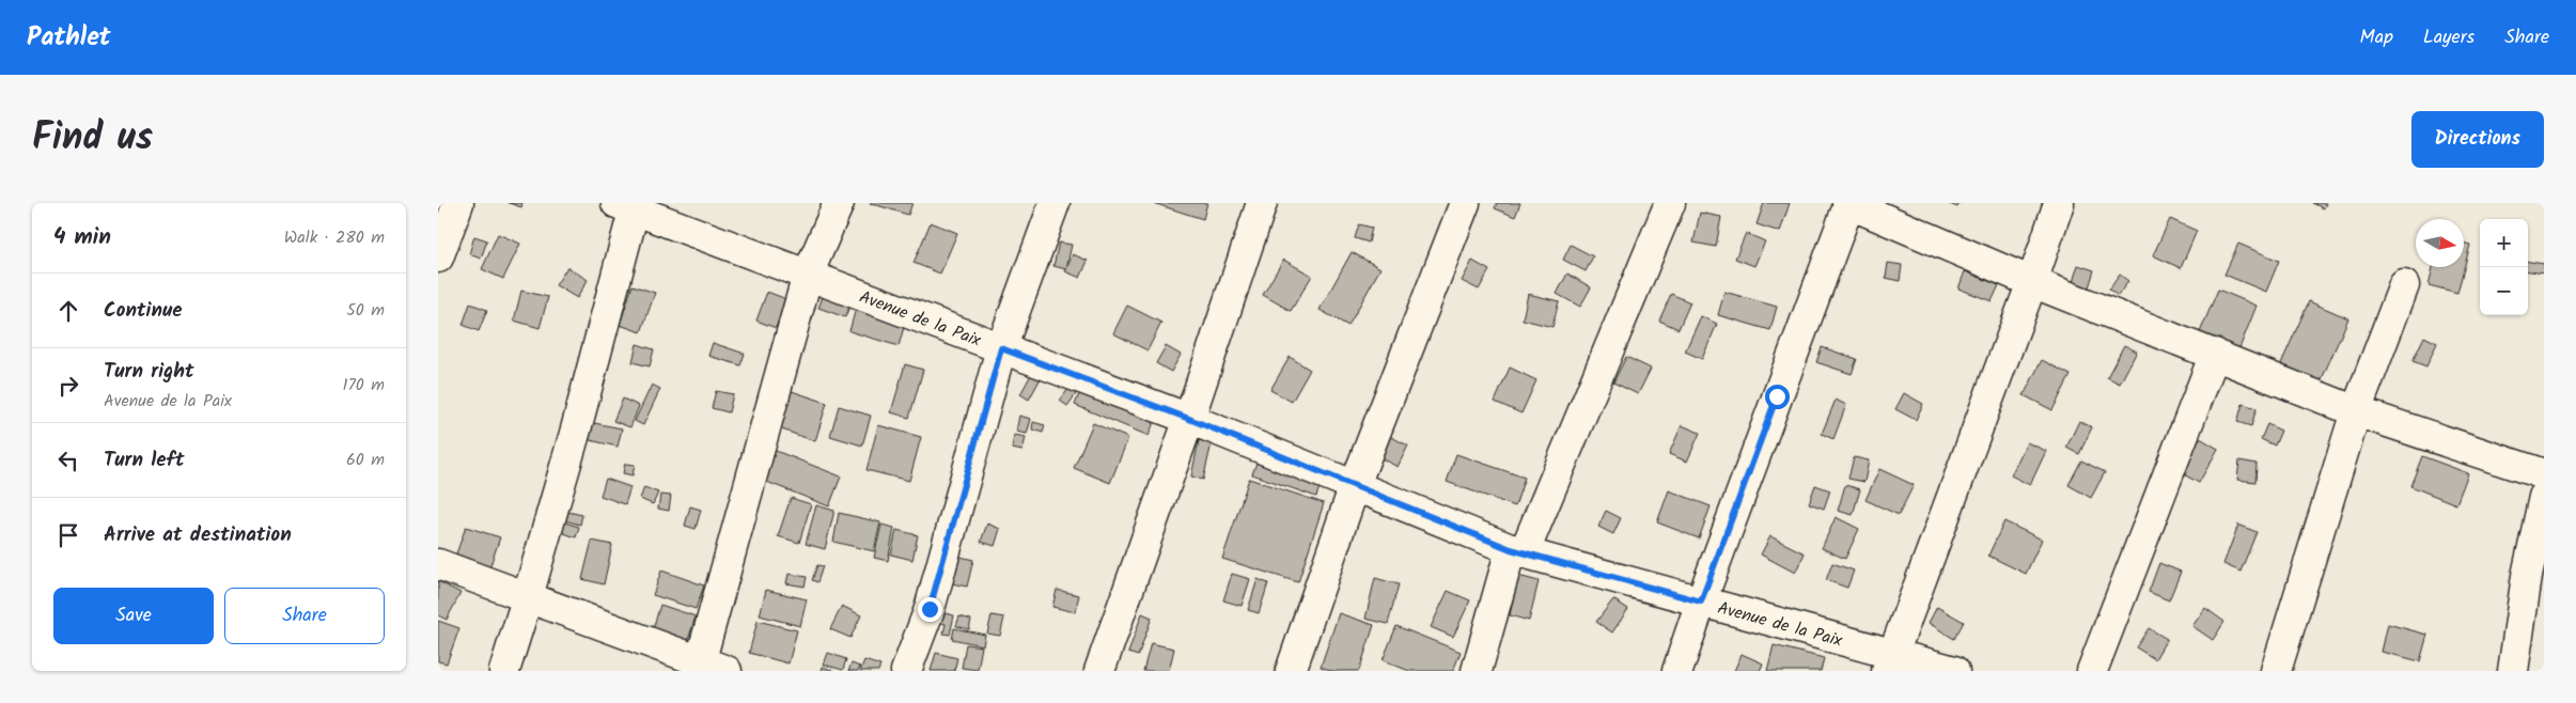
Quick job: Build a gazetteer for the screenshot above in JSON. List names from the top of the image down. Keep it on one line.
{"streets":{"street":["Avenue de la Paix"]},"north":"right","page":{"header":"Pathlet","nav":["Map","Layers","Share"],"title":"Find us","buttons":["Directions",["Save","Share"]],"heading":["4 min","Walk · 280 m"],"map_buttons":["+","−"],"list":[["Continue","50 m"],["Turn right","Avenue de la Paix","170 m"],["Turn left","60 m"],"Arrive at destination"]}}
